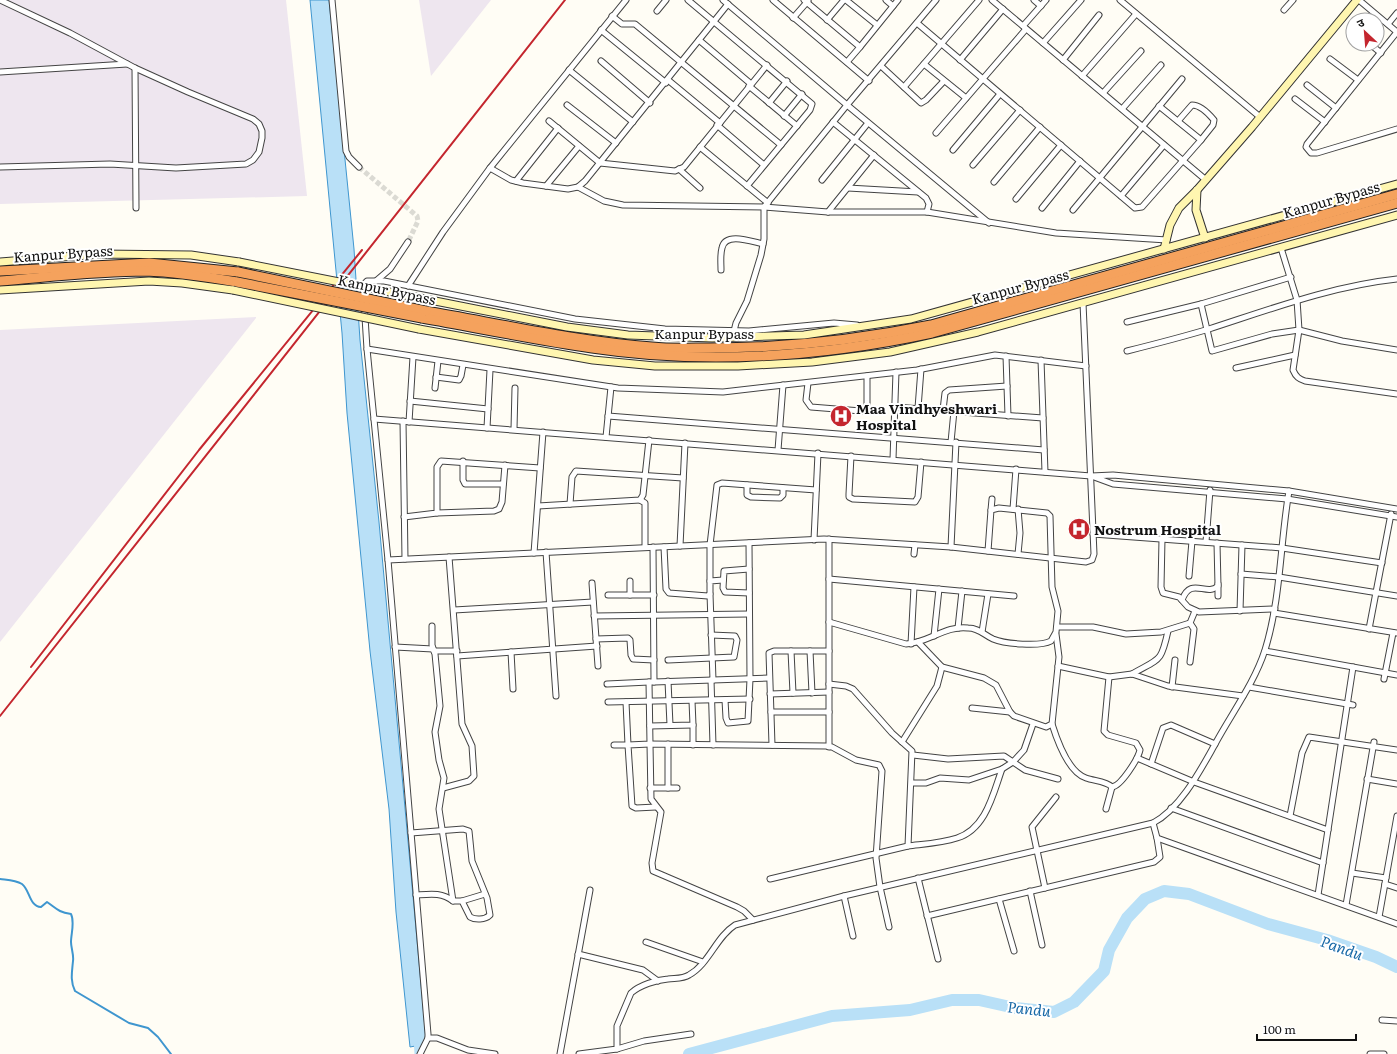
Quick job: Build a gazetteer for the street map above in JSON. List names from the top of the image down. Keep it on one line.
{"streets":{"highway":["Kanpur Bypass"]},"water":["Pandu"],"places":{"hospital":["Maa Vindhyeshwari Hospital","Nostrum Hospital"]},"scale_bar":"100 m","north":"top left"}
